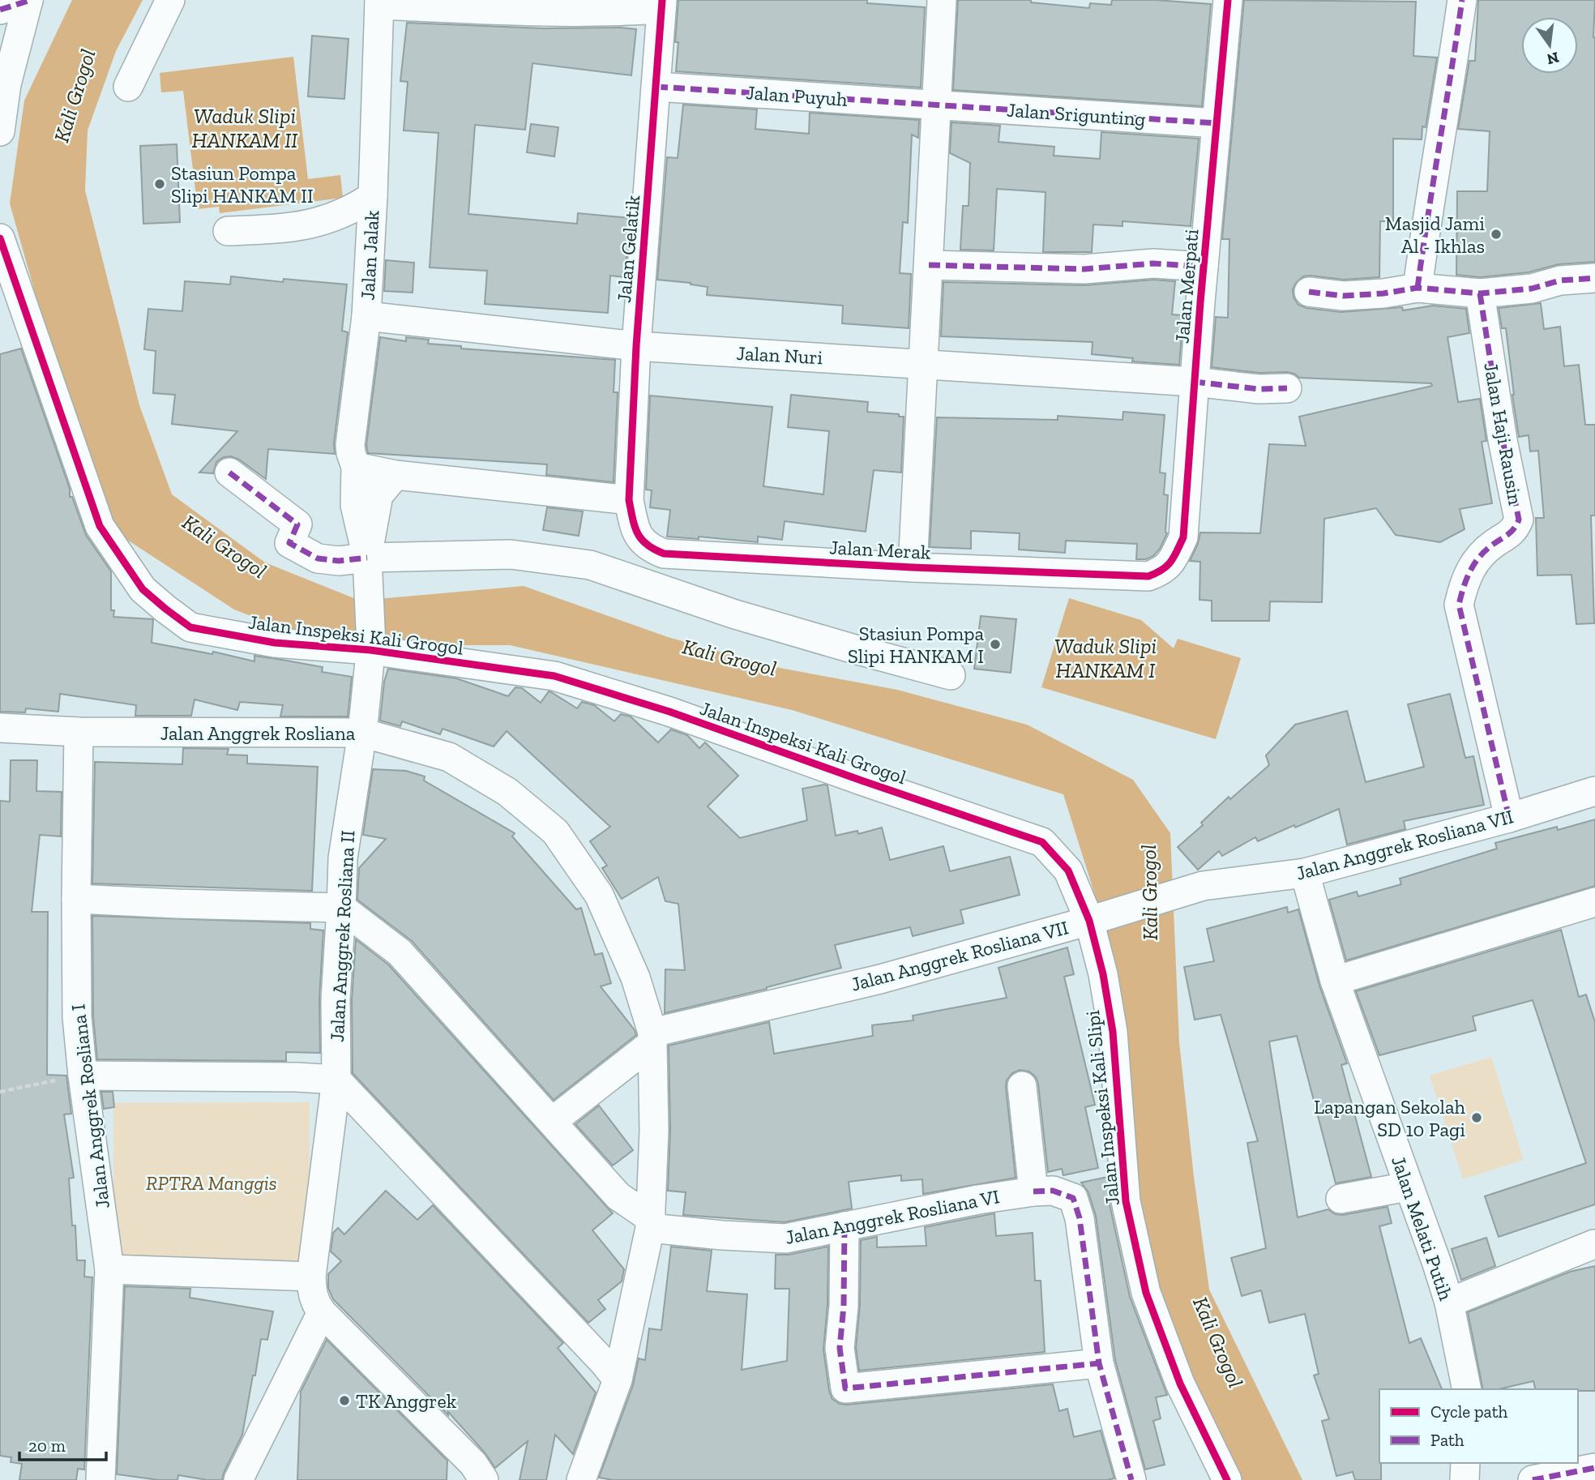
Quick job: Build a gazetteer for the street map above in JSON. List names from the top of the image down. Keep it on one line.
{"streets":{"street":["Jalan Puyuh","Jalan Srigunting","Jalan Gelatik","Jalan Jalak","Jalan Merpati","Jalan Nuri","Jalan Haji Rausin","Jalan Merak","Jalan Inspeksi Kali Grogol","Jalan Anggrek Rosliana","Jalan Anggrek Rosliana VII","Jalan Anggrek Rosliana II","Jalan Anggrek Rosliana I","Jalan Inspeksi Kali Slipi","Jalan Anggrek Rosliana VI","Jalan Melati Putih"]},"crossings":[["Jalan Puyuh","Jalan Srigunting"],["Jalan Puyuh","Jalan Gelatik"],["Jalan Srigunting","Jalan Merpati"],["Jalan Gelatik","Jalan Nuri"],["Jalan Gelatik","Jalan Merak"],["Jalan Jalak","Jalan Nuri"],["Jalan Jalak","Jalan Anggrek Rosliana II"],["Jalan Merpati","Jalan Nuri"],["Jalan Merpati","Jalan Merak"],["Jalan Haji Rausin","Jalan Anggrek Rosliana VII"],["Jalan Inspeksi Kali Grogol","Jalan Anggrek Rosliana VII"],["Jalan Inspeksi Kali Grogol","Jalan Anggrek Rosliana II"],["Jalan Inspeksi Kali Grogol","Jalan Inspeksi Kali Slipi"],["Jalan Anggrek Rosliana","Jalan Anggrek Rosliana VII"],["Jalan Anggrek Rosliana","Jalan Anggrek Rosliana II"],["Jalan Anggrek Rosliana","Jalan Anggrek Rosliana I"],["Jalan Anggrek Rosliana","Jalan Anggrek Rosliana VI"],["Jalan Anggrek Rosliana VII","Jalan Inspeksi Kali Slipi"],["Jalan Anggrek Rosliana VII","Jalan Melati Putih"]],"water":["Kali Grogol","Waduk Slipi HANKAM II","Waduk Slipi HANKAM I"],"parks":["RPTRA Manggis"],"places":["Stasiun Pompa Slipi HANKAM II","Masjid Jami Al - Ikhlas","Stasiun Pompa Slipi HANKAM I","Lapangan Sekolah SD 10 Pagi","TK Anggrek"],"legend":["Cycle path","Path"],"scale_bar":"20 m","north":"bottom"}
